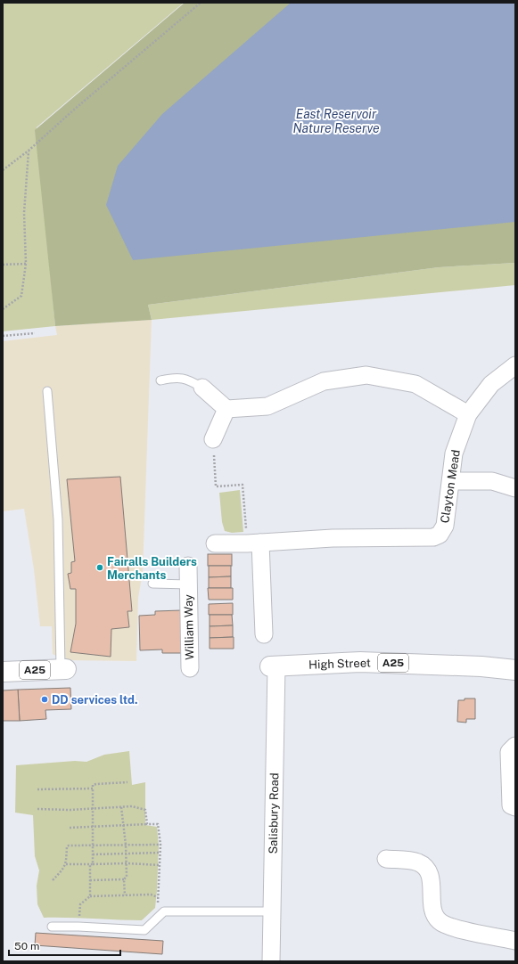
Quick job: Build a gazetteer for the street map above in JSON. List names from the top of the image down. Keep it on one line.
{"streets":{"main road":["A25","High Street"],"street":["Clayton Mead","William Way","Salisbury Road"]},"crossings":[["High Street","Salisbury Road"]],"water":["East Reservoir Nature Reserve"],"places":["Fairalls Builders Merchants","DD services ltd."],"scale_bar":"50 m"}
